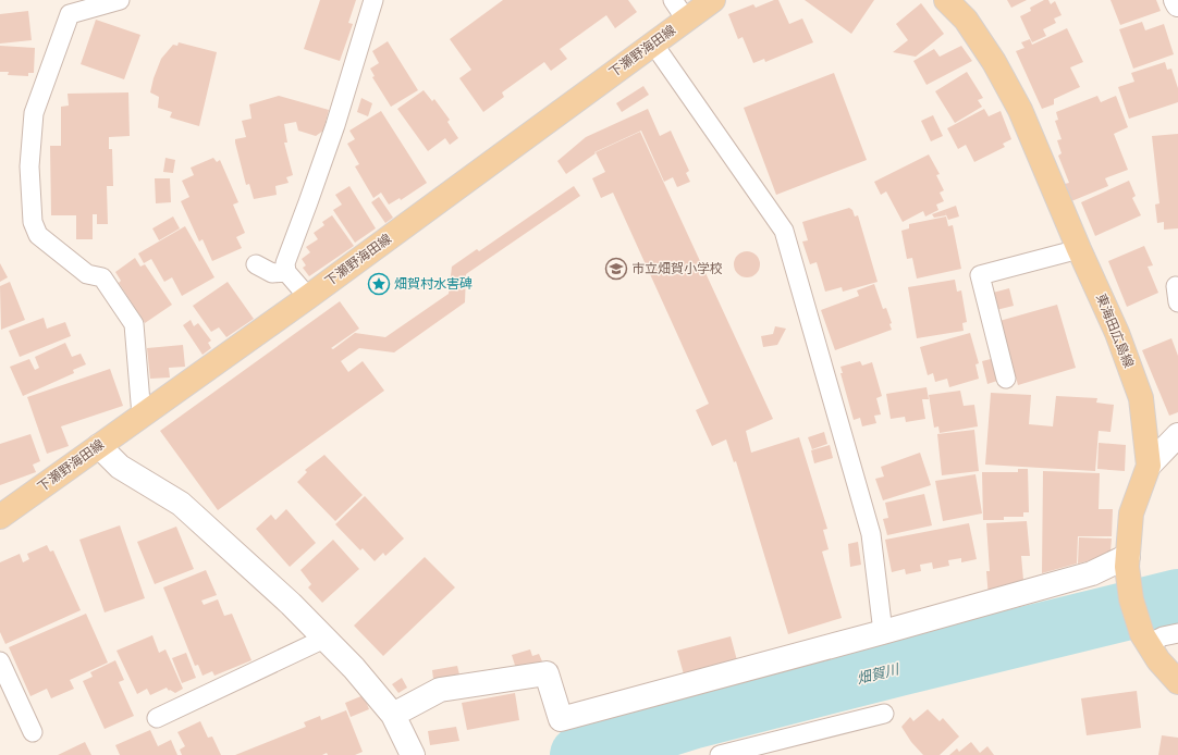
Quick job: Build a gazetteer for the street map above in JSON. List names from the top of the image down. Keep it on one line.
{"streets":{"main road":["下瀬野海田線","東海田広島線"]},"water":["畑賀川"],"places":{"school or university":["市立畑賀小学校"],"place":["畑賀村水害碑"]}}
